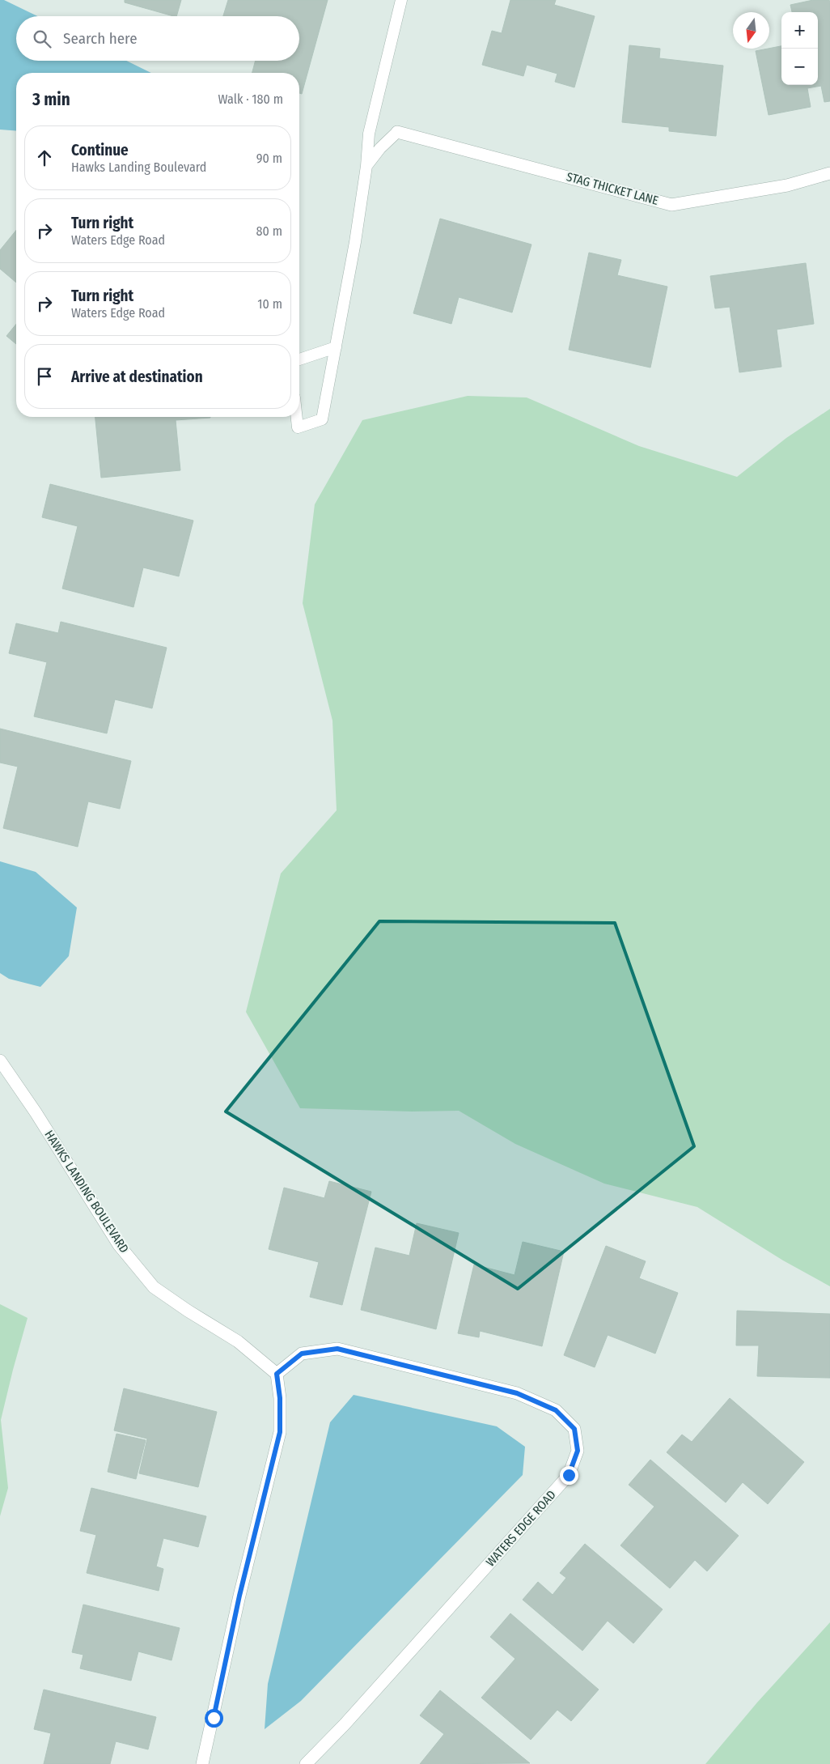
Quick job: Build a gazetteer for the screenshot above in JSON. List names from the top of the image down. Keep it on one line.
{"streets":{"street":["STAG THICKET LANE","HAWKS LANDING BOULEVARD","WATERS EDGE ROAD"]},"crossings":[["HAWKS LANDING BOULEVARD","WATERS EDGE ROAD"]],"north":"bottom","page":{"map_buttons":["+","−"],"search":"Search here","heading":["3 min","Walk · 180 m"],"list":[["Continue","Hawks Landing Boulevard","90 m"],["Turn right","Waters Edge Road","80 m"],["Turn right","Waters Edge Road","10 m"],"Arrive at destination"]}}
